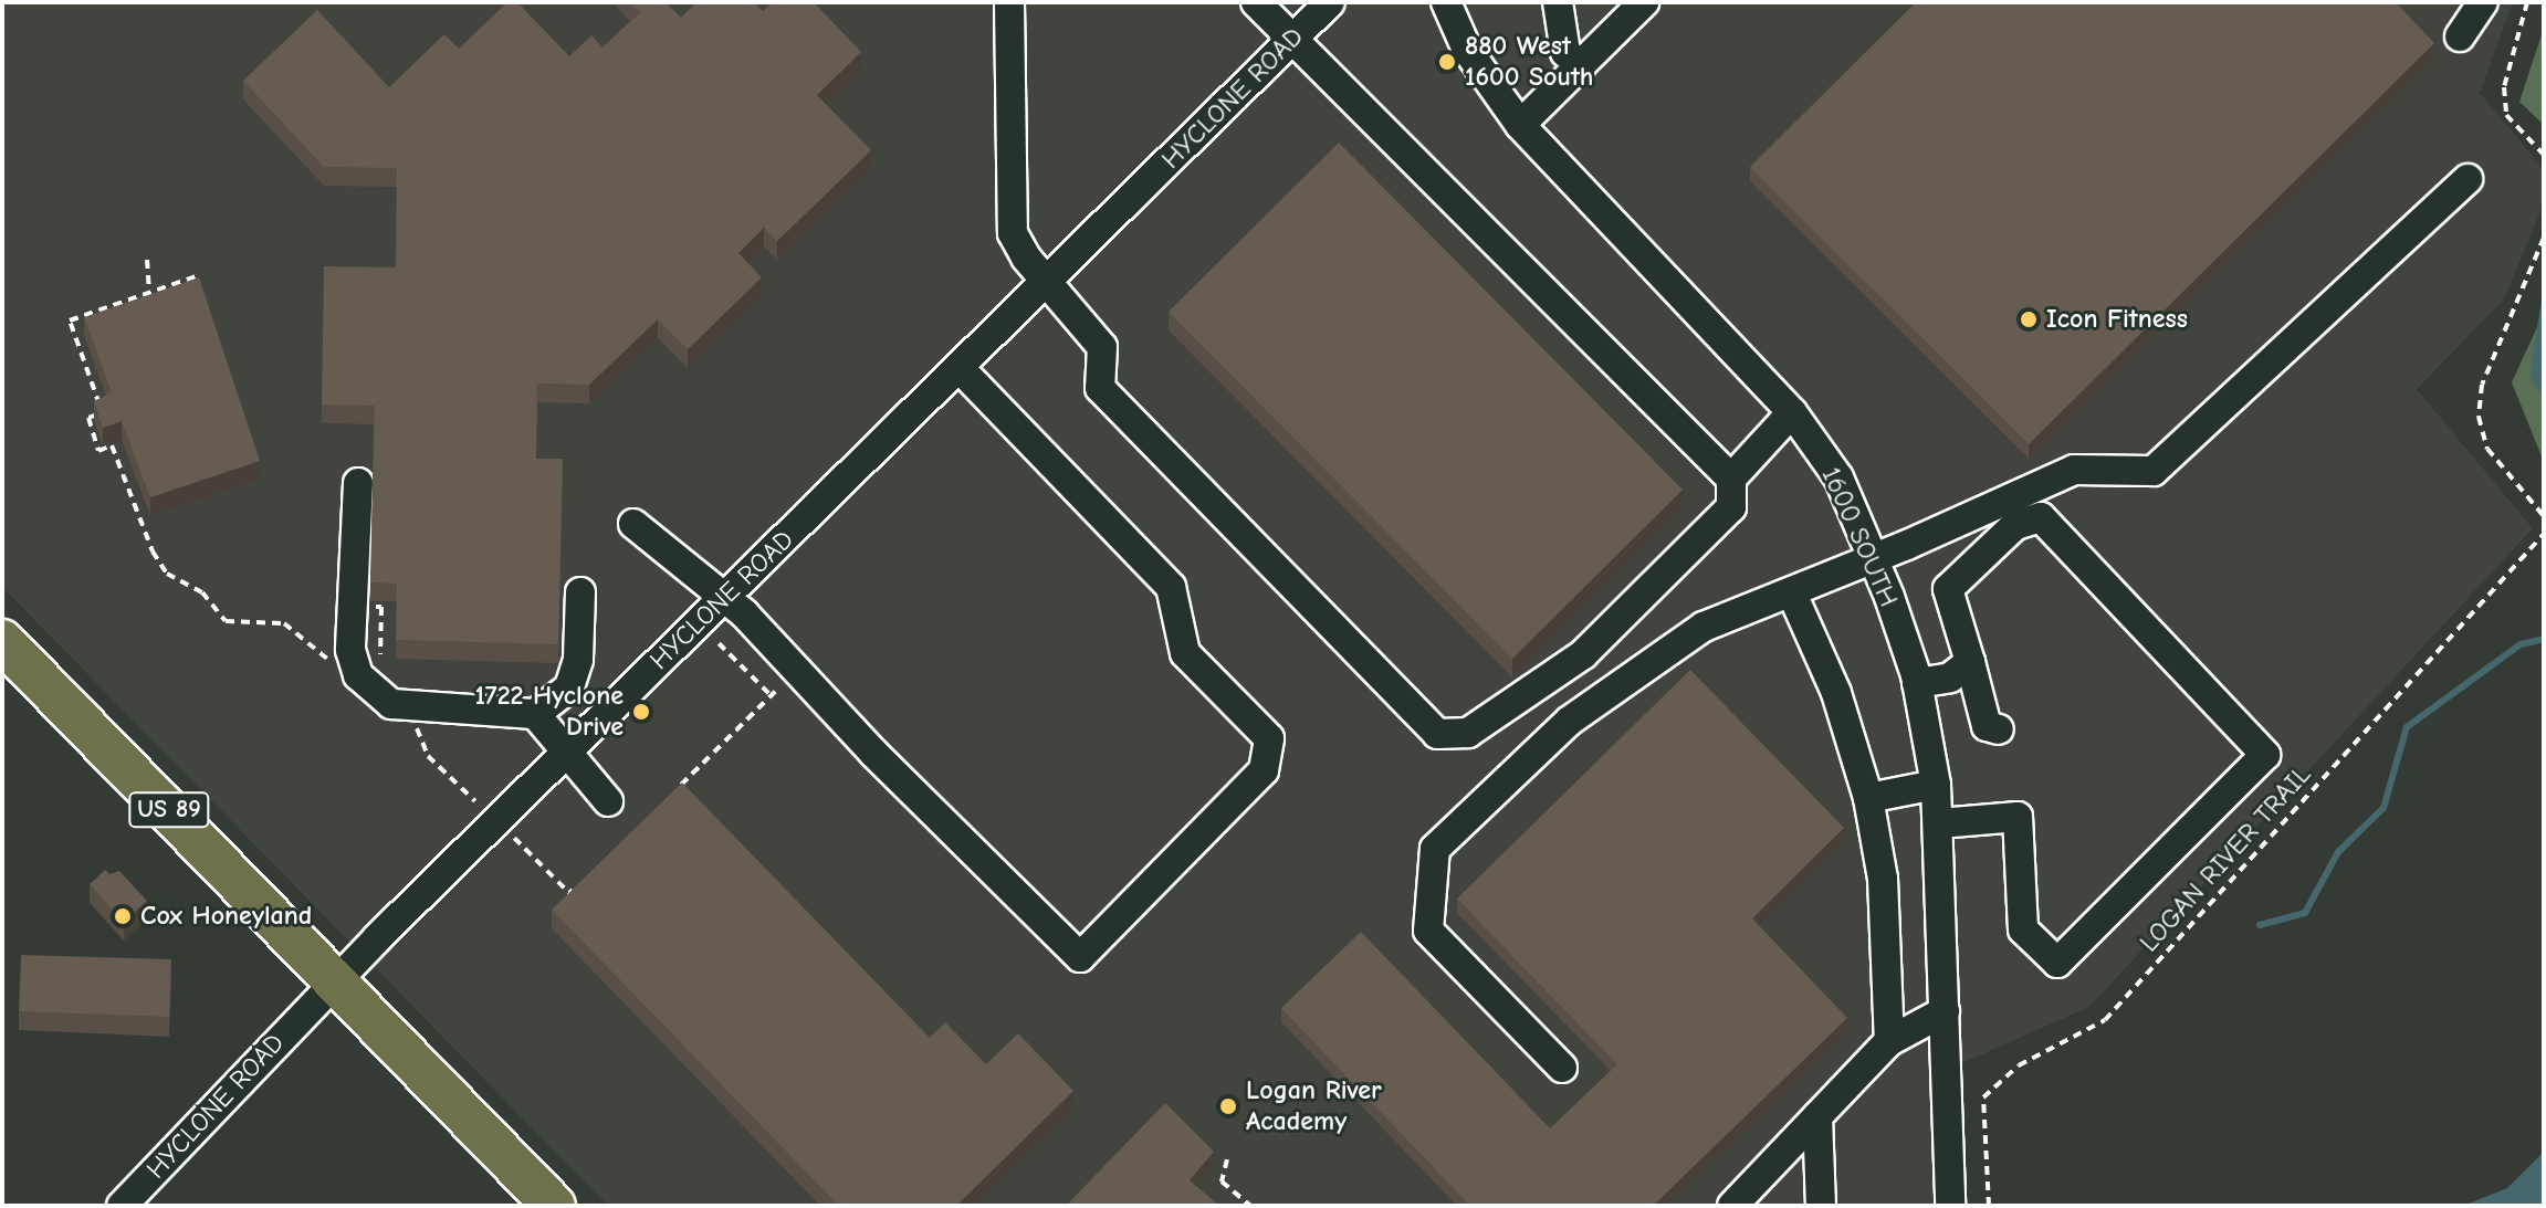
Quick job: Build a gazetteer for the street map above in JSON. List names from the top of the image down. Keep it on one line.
{"streets":{"highway":["US 89"],"street":["HYCLONE ROAD","1600 SOUTH"],"path":["LOGAN RIVER TRAIL"]},"crossings":[["HYCLONE ROAD","US 89"]],"places":["880 West 1600 South","Icon Fitness","1722 Hyclone Drive","Cox Honeyland","Logan River Academy"]}
